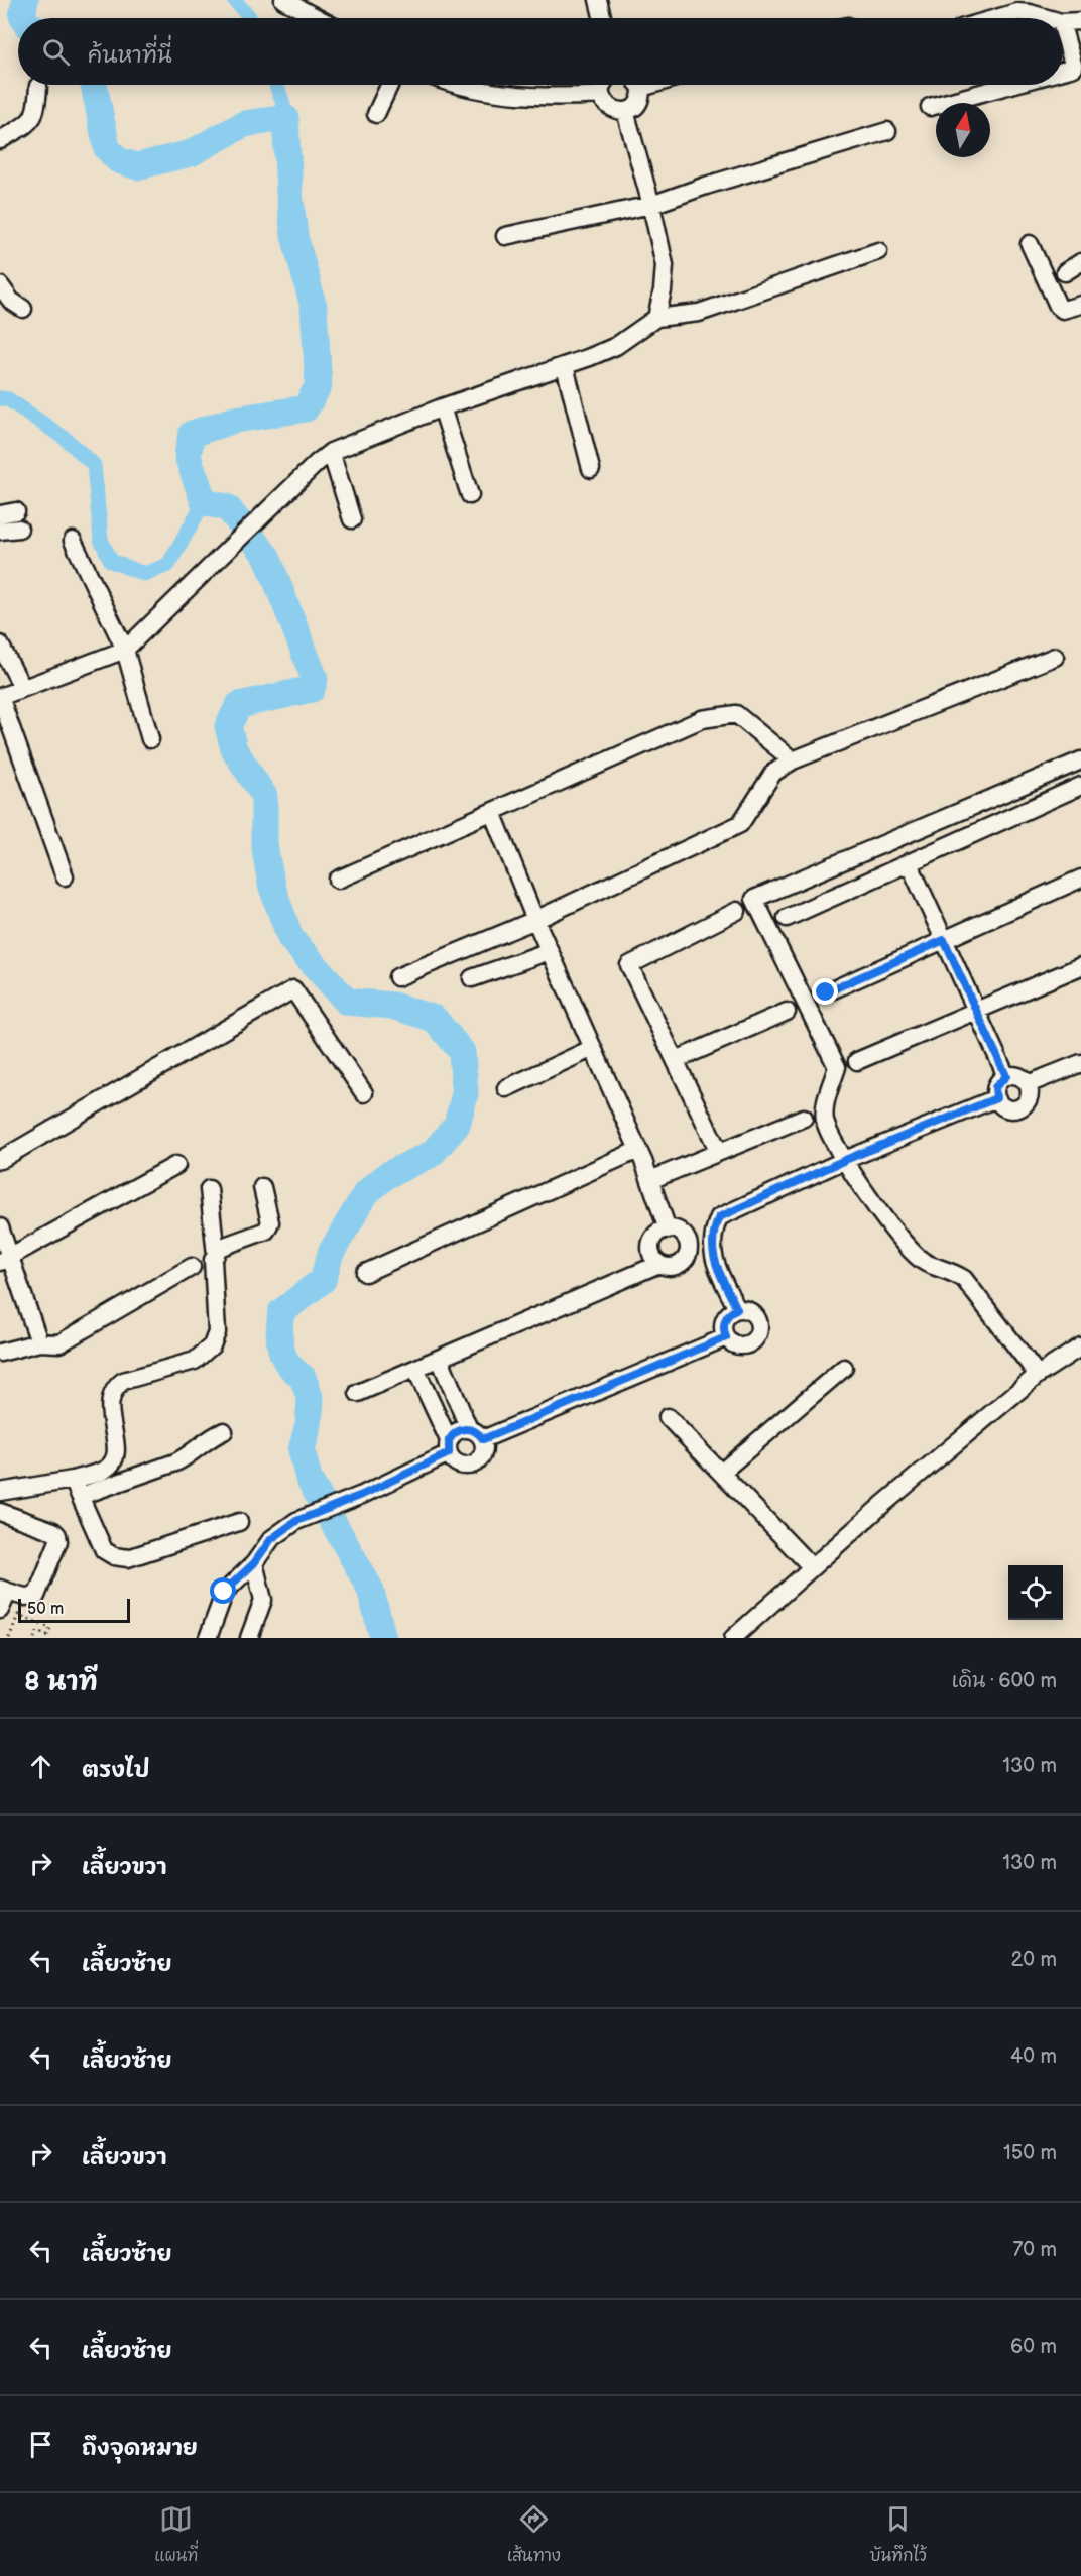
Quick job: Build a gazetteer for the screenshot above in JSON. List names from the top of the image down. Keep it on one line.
{"scale_bar":"50 m","north":"top","page":{"search":"ค้นหาที่นี่","scale":"50 m","heading":["8 นาที","เดิน · 600 m"],"list":[["ตรงไป","130 m"],["เลี้ยวขวา","130 m"],["เลี้ยวซ้าย","20 m"],["เลี้ยวซ้าย","40 m"],["เลี้ยวขวา","150 m"],["เลี้ยวซ้าย","70 m"],["เลี้ยวซ้าย","60 m"],"ถึงจุดหมาย"],"nav":["แผนที่","เส้นทาง","บันทึกไว้"]}}
